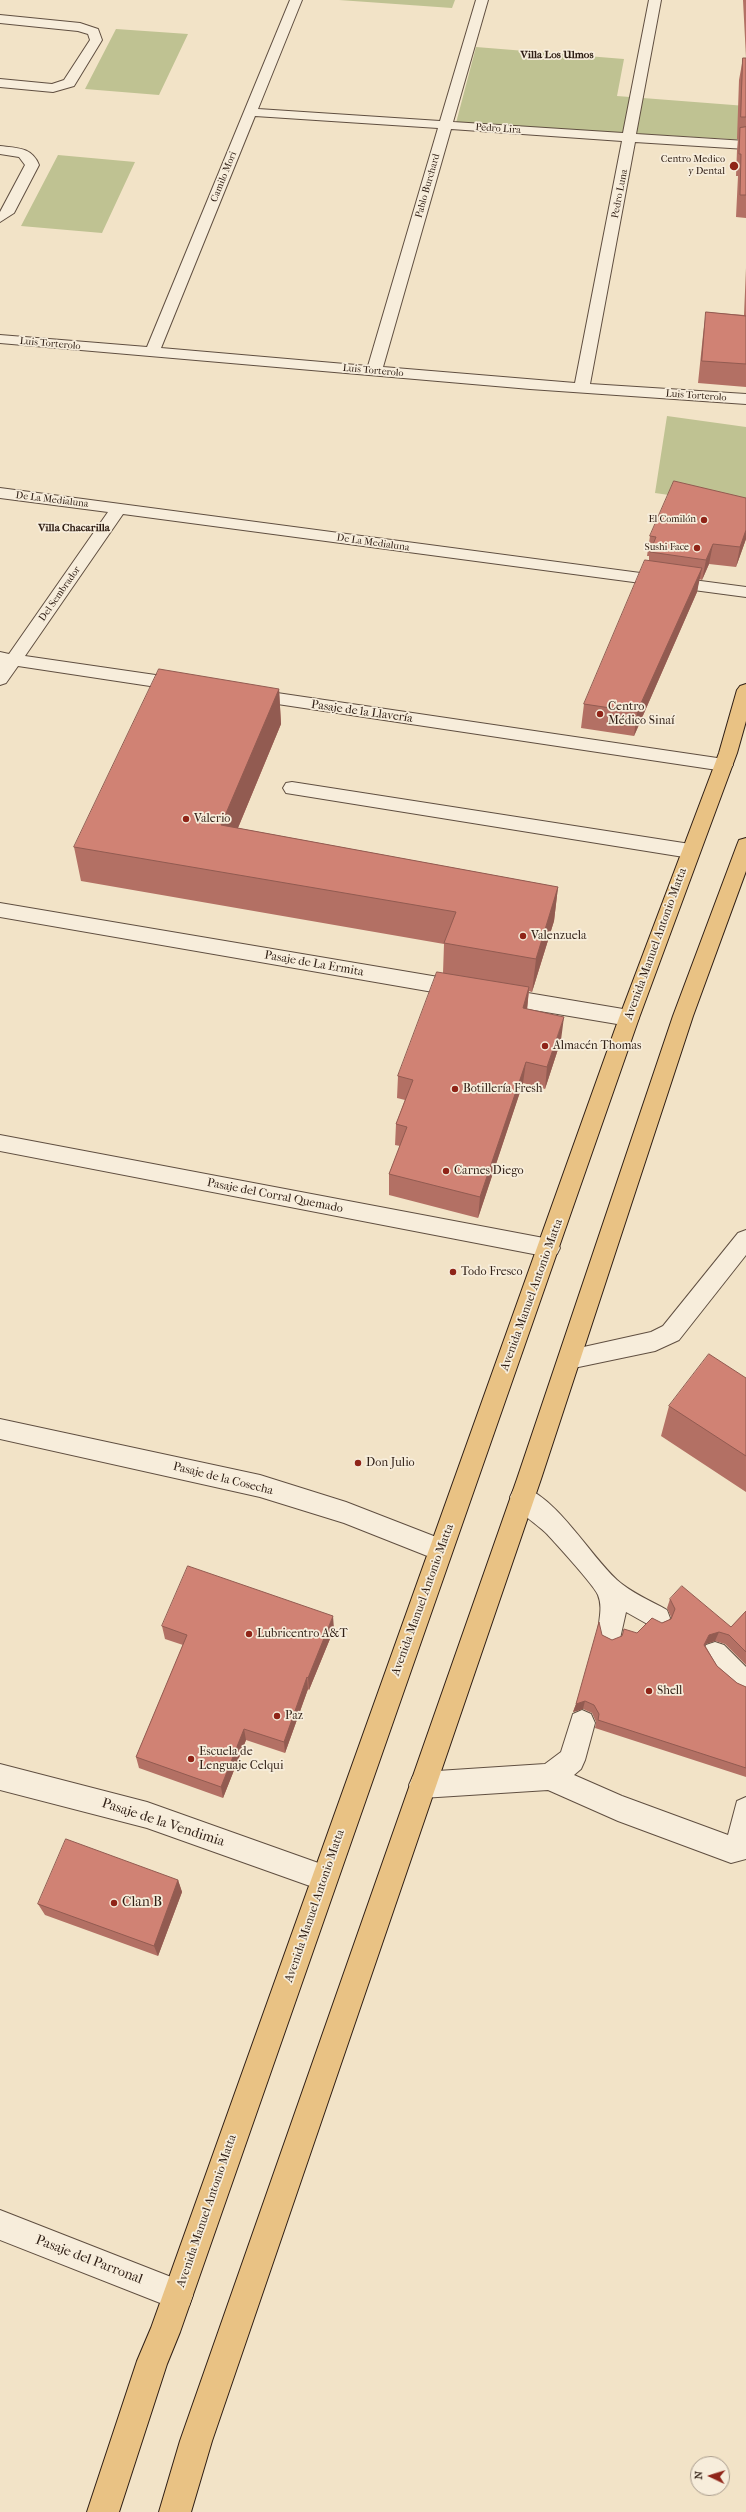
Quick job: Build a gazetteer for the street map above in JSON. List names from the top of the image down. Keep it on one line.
{"streets":{"main road":["Avenida Manuel Antonio Matta"],"street":["Pedro Lira","Camilo Mori","Pablo Burchard","Pedro Luna","Luis Torterolo","De La Medialuna","Del Sembrador","Pasaje de la Llavería","Pasaje de La Ermita","Pasaje del Corral Quemado","Pasaje de la Cosecha","Pasaje de la Vendimia","Pasaje del Parronal"]},"crossings":[["Pedro Lira","Camilo Mori"],["Pedro Lira","Pablo Burchard"],["Pedro Lira","Pedro Luna"],["Camilo Mori","Luis Torterolo"],["Pablo Burchard","Luis Torterolo"],["Pedro Luna","Luis Torterolo"],["De La Medialuna","Del Sembrador"],["Pasaje de la Llavería","Avenida Manuel Antonio Matta"],["Avenida Manuel Antonio Matta","Pasaje de La Ermita"],["Avenida Manuel Antonio Matta","Pasaje del Corral Quemado"],["Avenida Manuel Antonio Matta","Pasaje de la Cosecha"],["Avenida Manuel Antonio Matta","Pasaje de la Vendimia"],["Avenida Manuel Antonio Matta","Pasaje del Parronal"]],"districts":["Villa Los Ulmos","Villa Chacarilla"],"places":["Centro Medico y Dental","El Comilón","Sushi Face","Centro Médico Sinaí","Valerio","Valenzuela","Almacén Thomas","Botillería Fresh","Carnes Diego","Todo Fresco","Don Julio","Lubricentro A&T","Shell","Paz","Escuela de Lenguaje Celqui","Clan B"],"north":"left"}
